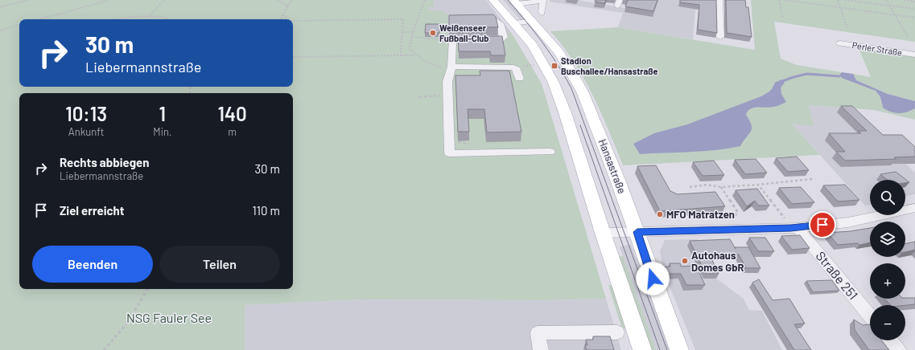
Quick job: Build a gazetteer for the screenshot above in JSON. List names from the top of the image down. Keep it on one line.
{"streets":{"main road":["Hansastraße"],"street":["Perler Straße","Straße 251"]},"parks":["NSG Fauler See"],"places":{"other":["Weißenseer Fußball-Club","MFO Matratzen","Autohaus Domes GbR"],"transit":["Stadion Buschallee/Hansastraße"]},"page":{"turn":["30 m","Liebermannstraße"],"eta":["10:13","Ankunft","1","Min.","140","m"],"list":[{"name":"Rechts abbiegen","note":"Liebermannstraße","value":"30 m"},{"name":"Ziel erreicht","value":"110 m"}],"map_buttons":["+","−"],"buttons":["Beenden","Teilen"]}}
